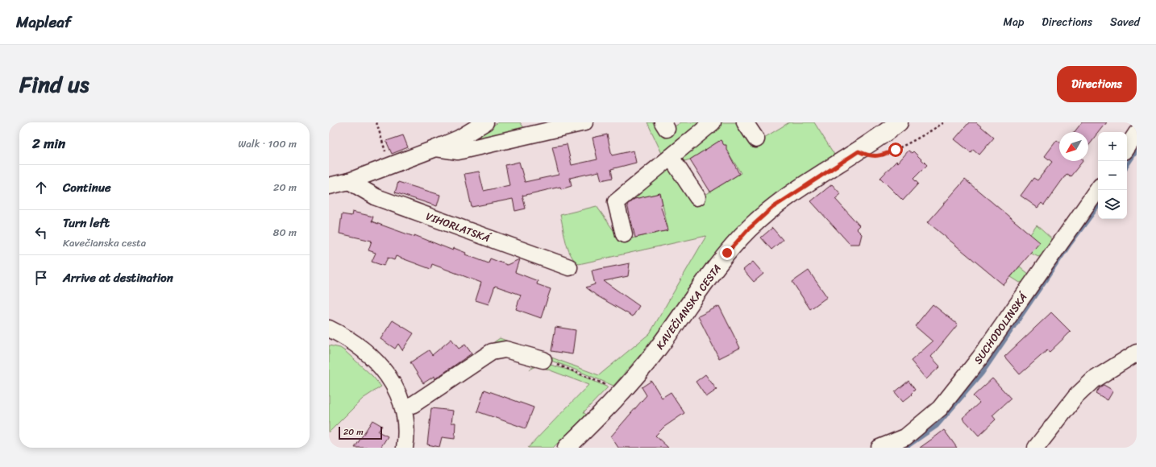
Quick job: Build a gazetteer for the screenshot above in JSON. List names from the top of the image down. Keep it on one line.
{"streets":{"street":["VIHORLATSKÁ","KAVEČIANSKA CESTA","SUCHODOLINSKÁ"]},"scale_bar":"20 m","north":"bottom left","page":{"header":"Mapleaf","nav":["Map","Directions","Saved"],"title":"Find us","buttons":"Directions","heading":["2 min","Walk · 100 m"],"map_buttons":["+","−"],"list":[["Continue","20 m"],["Turn left","Kavečianska cesta","80 m"],"Arrive at destination"],"scale":"20 m"}}
